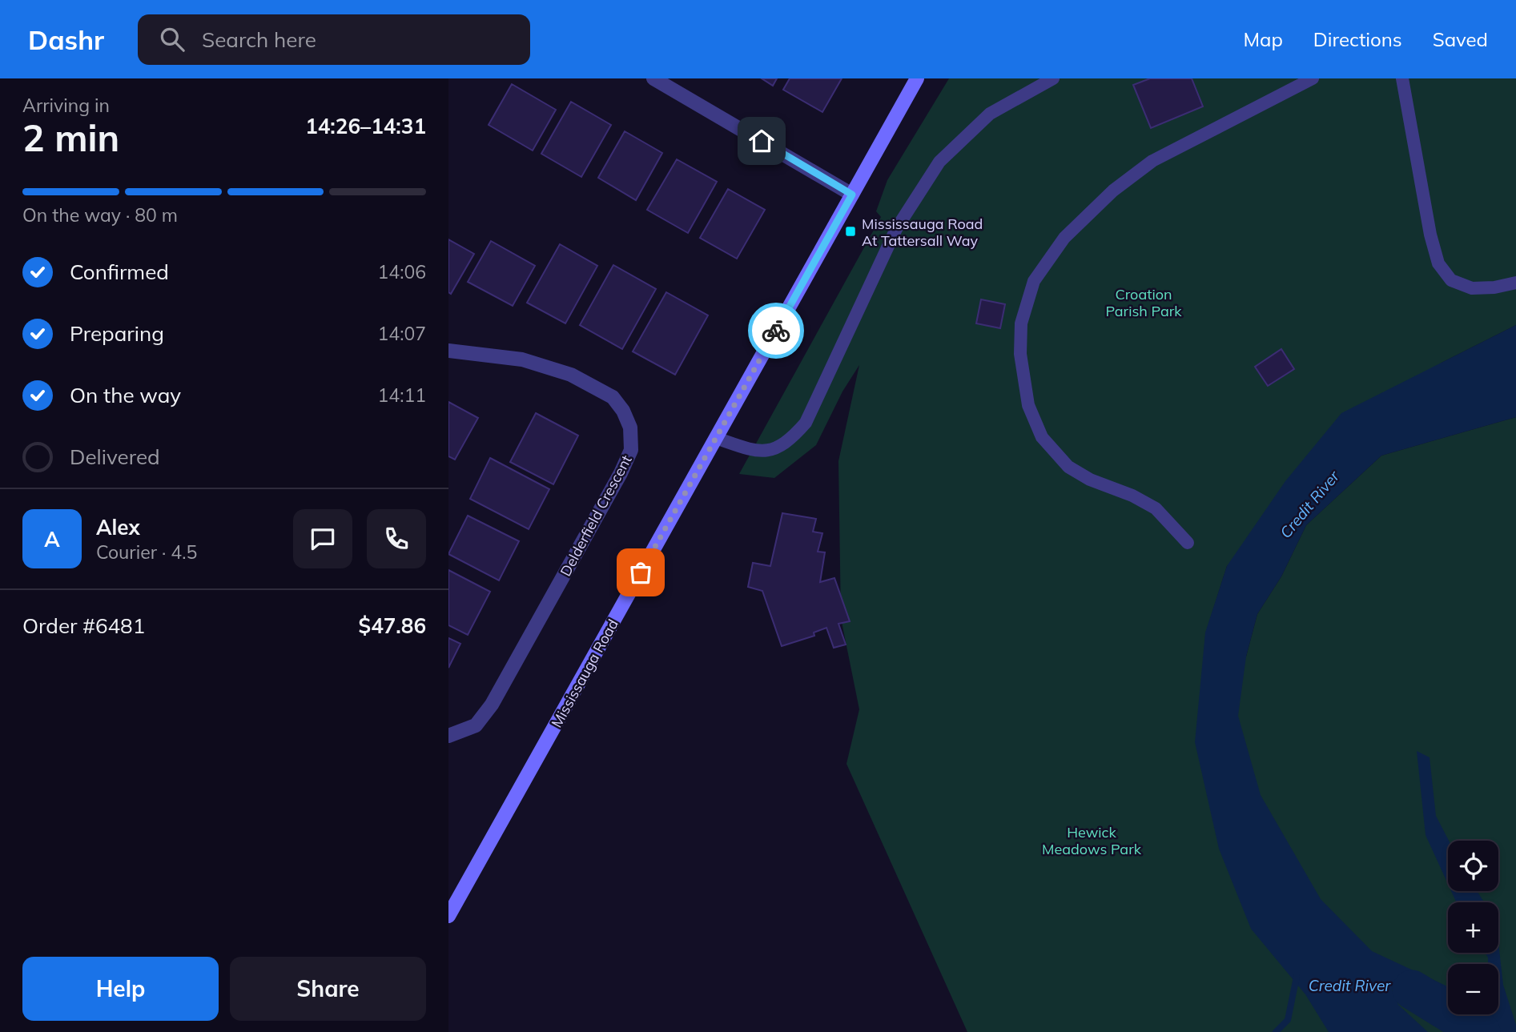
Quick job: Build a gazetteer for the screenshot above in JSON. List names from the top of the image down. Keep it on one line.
{"streets":{"main road":["Mississauga Road"],"street":["Delderfield Crescent"]},"water":["Credit River"],"parks":["Croation Parish Park","Hewick Meadows Park"],"places":{"transit":["Mississauga Road At Tattersall Way"]},"page":{"header":"Dashr","search":"Search here","nav":["Map","Directions","Saved"],"heading":["2 min","Arriving in","14:26–14:31"],"panel":["Alex","Courier · 4.5","Order #6481","$47.86"],"bar":"On the way · 80 m","list":[["Confirmed","14:06"],["Preparing","14:07"],["On the way","14:11"],"Delivered"],"round":"A","map_buttons":["+","−"],"buttons":["Help","Share"]}}
